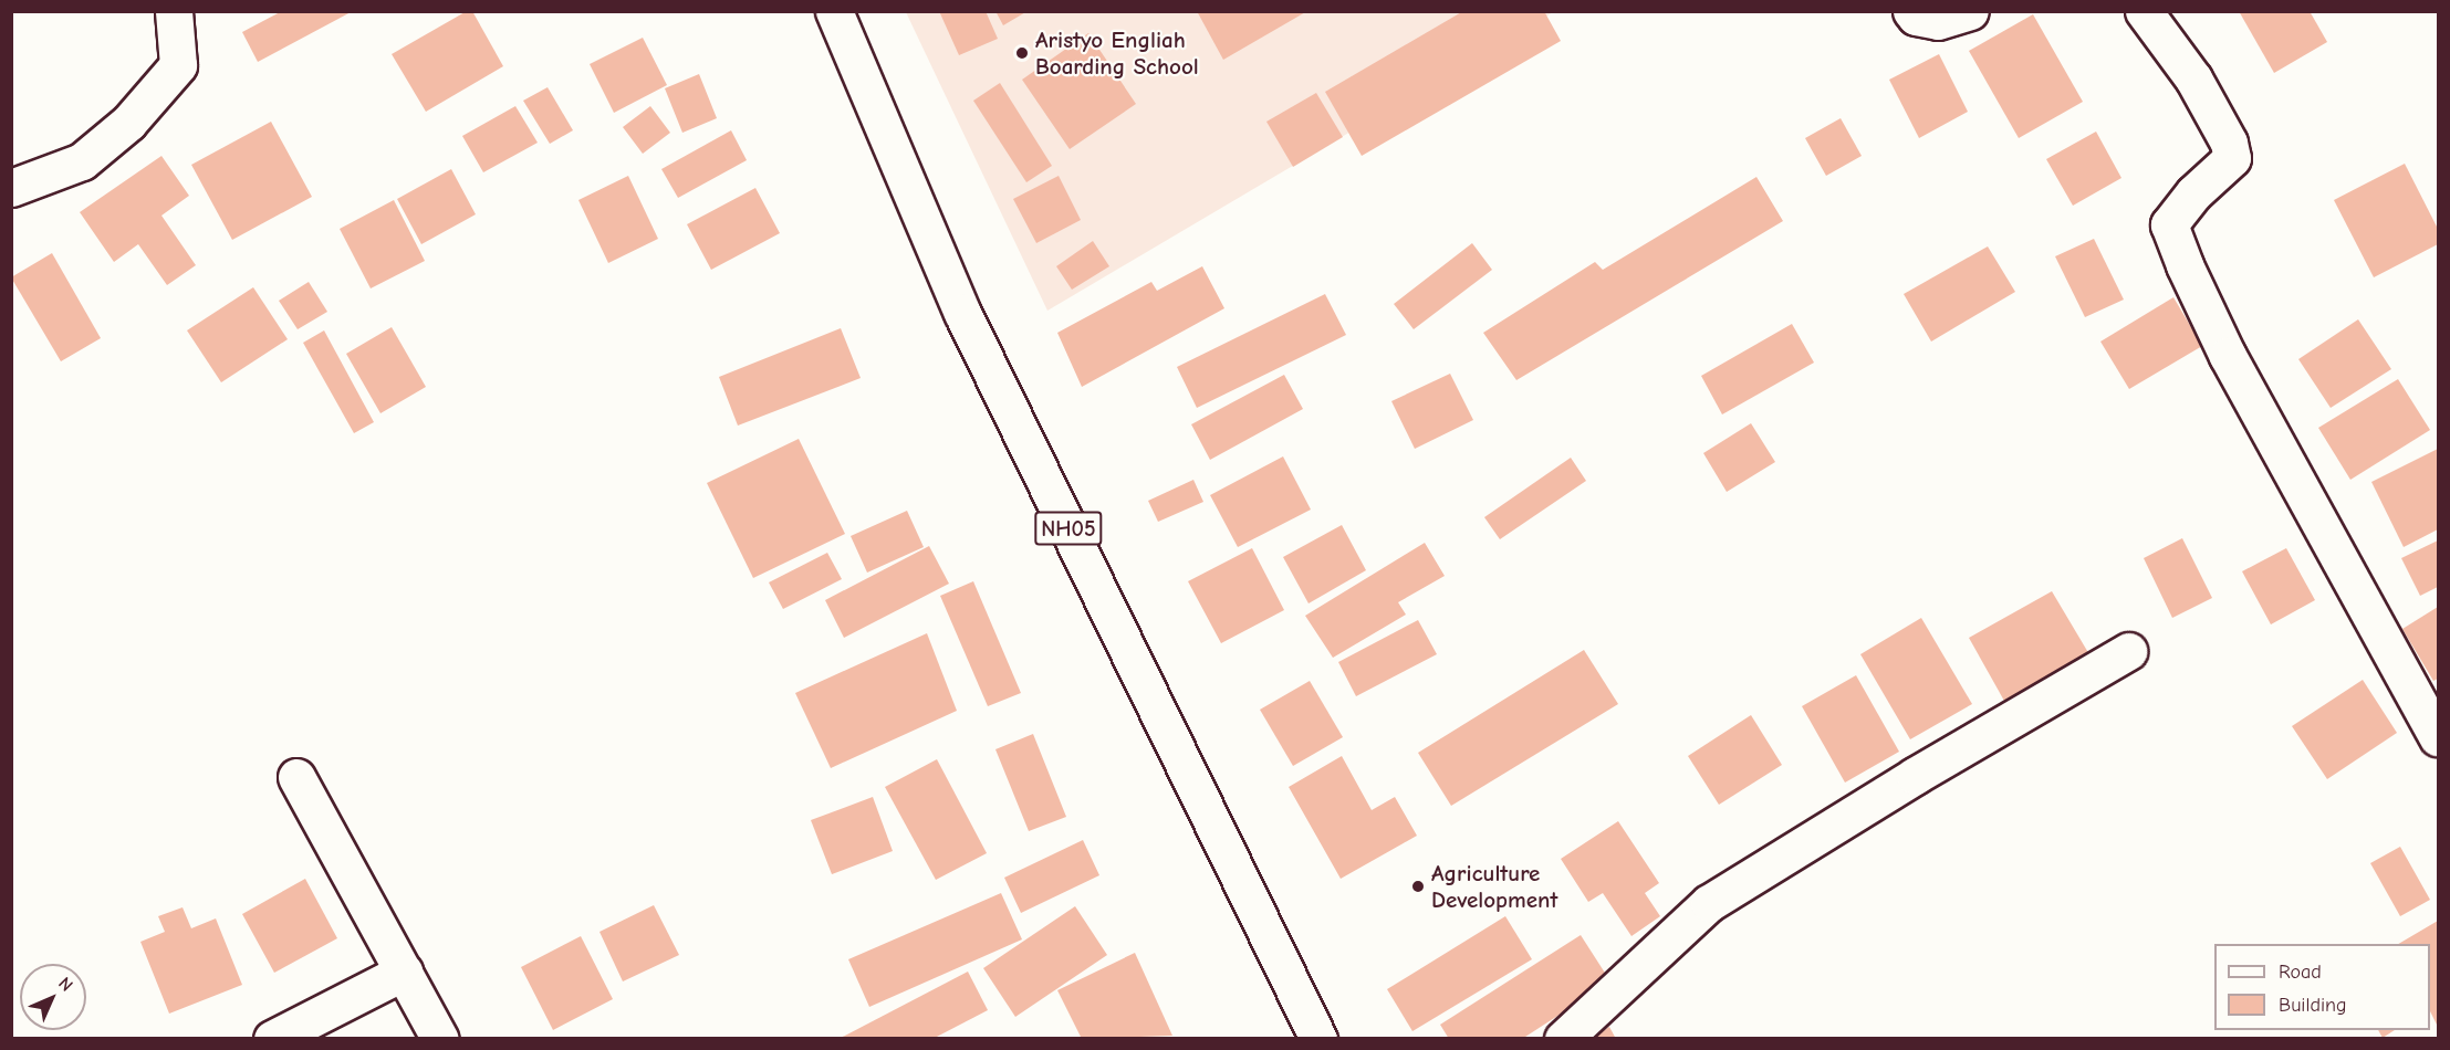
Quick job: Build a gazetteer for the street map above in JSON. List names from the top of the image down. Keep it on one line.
{"streets":{"street":["NH05"]},"places":["Aristyo Engliah Boarding School","Agriculture Development"],"legend":["Road","Building"],"north":"top right"}
